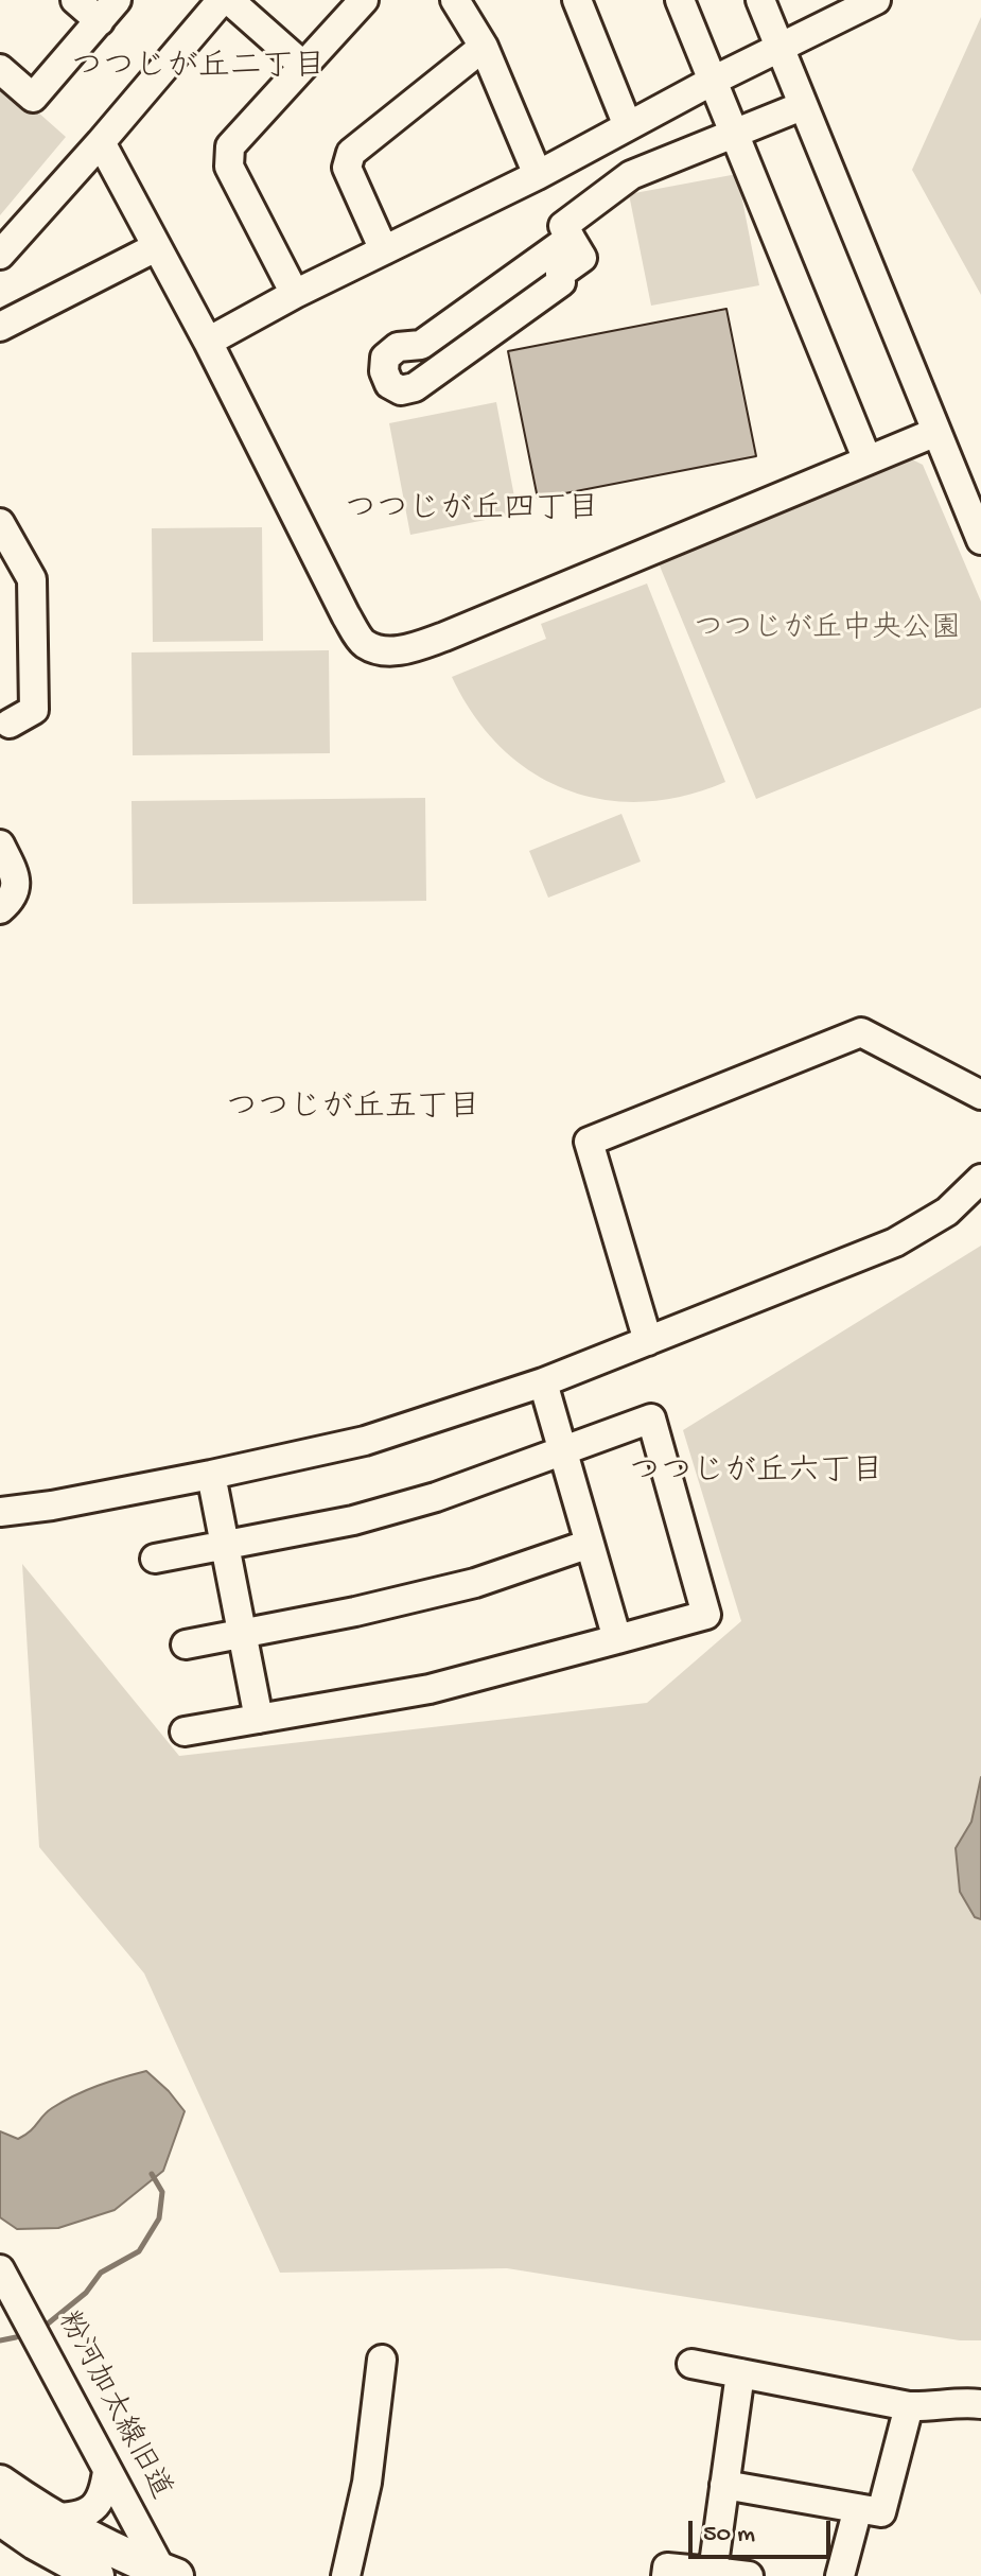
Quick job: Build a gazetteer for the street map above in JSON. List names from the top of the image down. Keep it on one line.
{"streets":{"street":["粉河加太線旧道"]},"districts":["つつじが丘二丁目","つつじが丘四丁目","つつじが丘五丁目","つつじが丘六丁目"],"parks":["つつじが丘中央公園"],"scale_bar":"50 m"}
